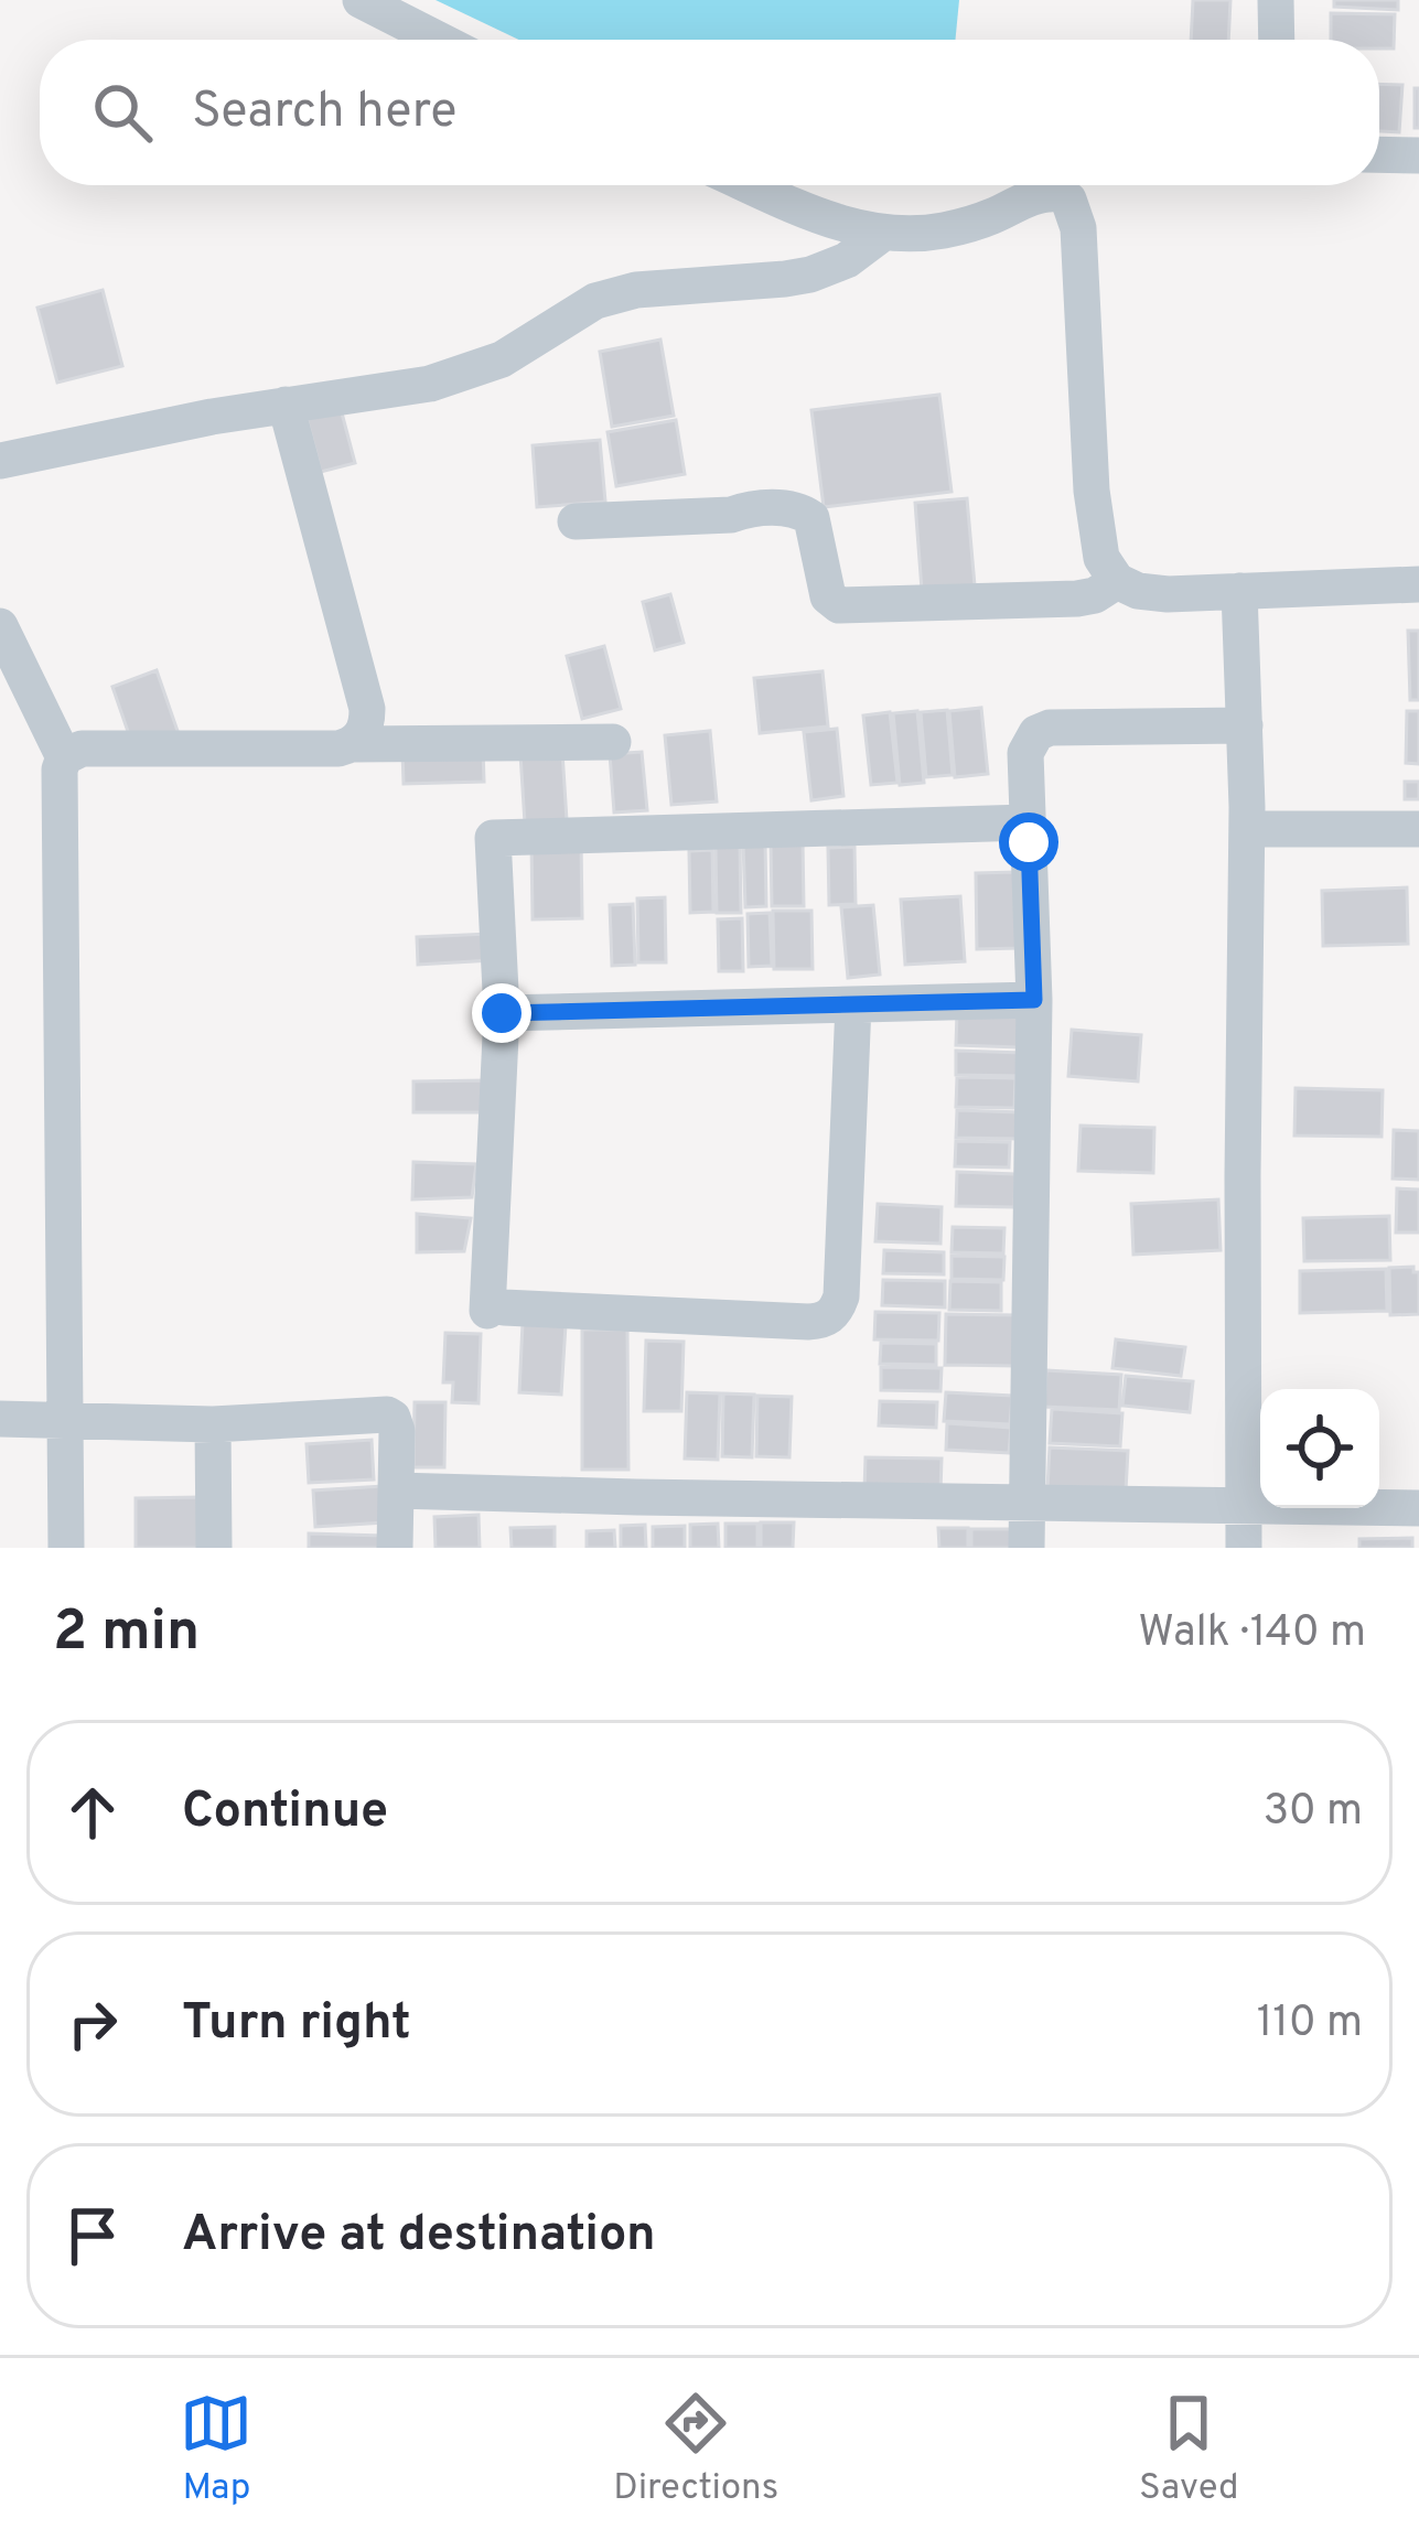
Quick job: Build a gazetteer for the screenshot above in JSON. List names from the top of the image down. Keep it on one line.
{"page":{"search":"Search here","heading":["2 min","Walk · 140 m"],"list":[["Continue","30 m"],["Turn right","110 m"],"Arrive at destination"],"nav":["Map","Directions","Saved"]}}
